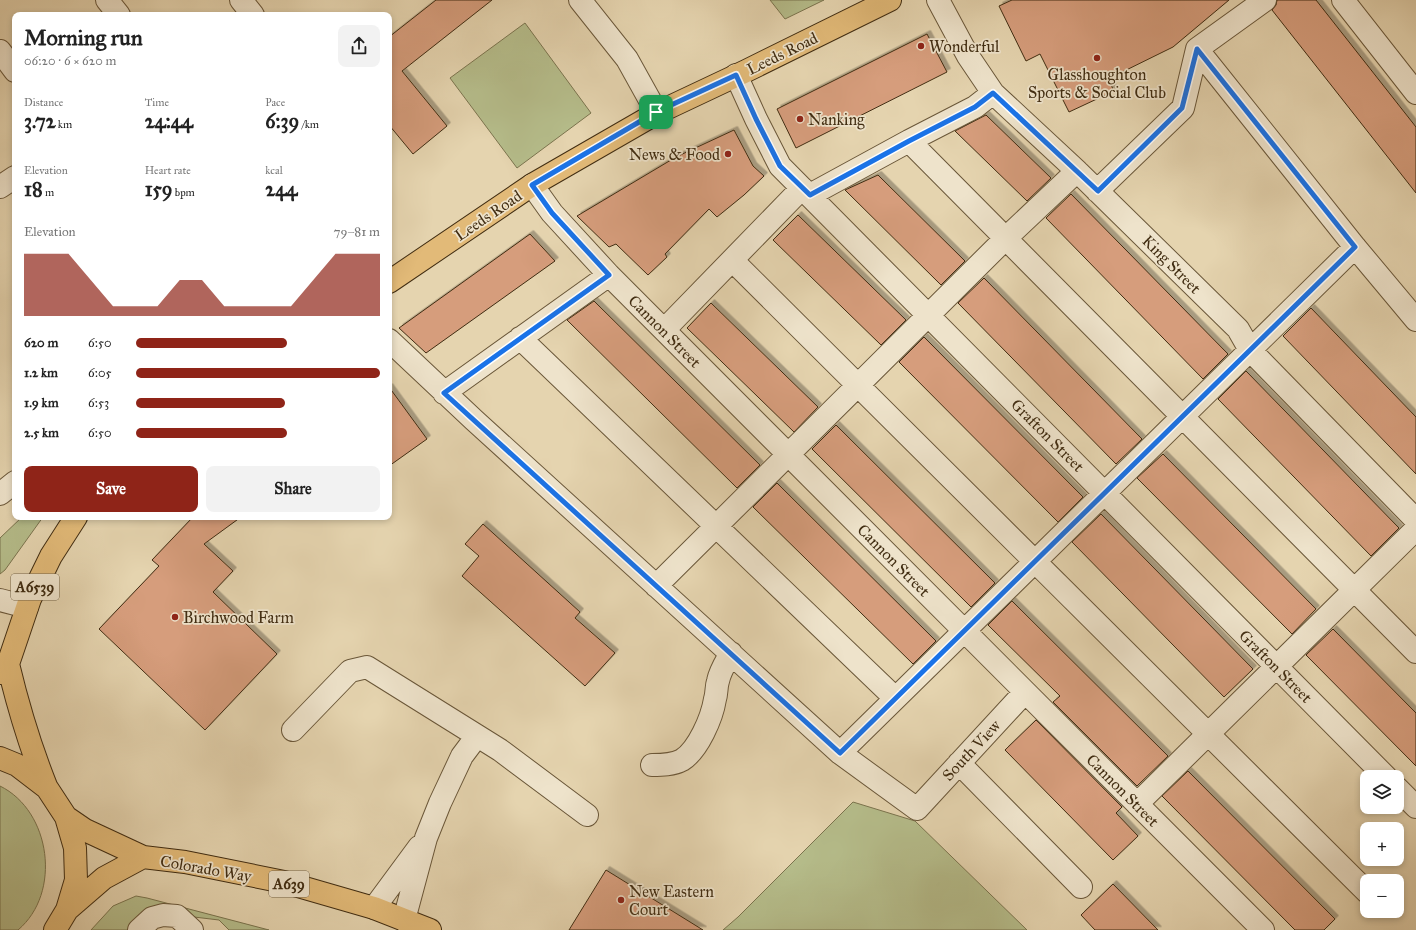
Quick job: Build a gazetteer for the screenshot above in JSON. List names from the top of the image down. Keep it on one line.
{"streets":{"main road":["Leeds Road","A6539","Colorado Way","A639"],"street":["King Street","Cannon Street","Grafton Street","South View"]},"crossings":[["Leeds Road","Cannon Street"],["Leeds Road","Grafton Street"],["Cannon Street","South View"]],"places":["Wonderful","Glasshoughton Sports & Social Club","Nanking","News & Food","Birchwood Farm","New Eastern Court"],"page":{"heading":["Morning run","06:20 · 6 × 620 m"],"stats":[["Distance","3.72 km"],["Time","24:44"],["Pace","6:39 /km"],["Elevation","18 m"],["Heart rate","159 bpm"],["kcal","244"]],"chart":["Elevation","79–81 m"],"list":[{"name":"620 m","note":"6:50"},{"name":"1.2 km","note":"6:05"},{"name":"1.9 km","note":"6:53"},{"name":"2.5 km","note":"6:50"}],"buttons":["Save","Share"],"map_buttons":["+","−"]}}
